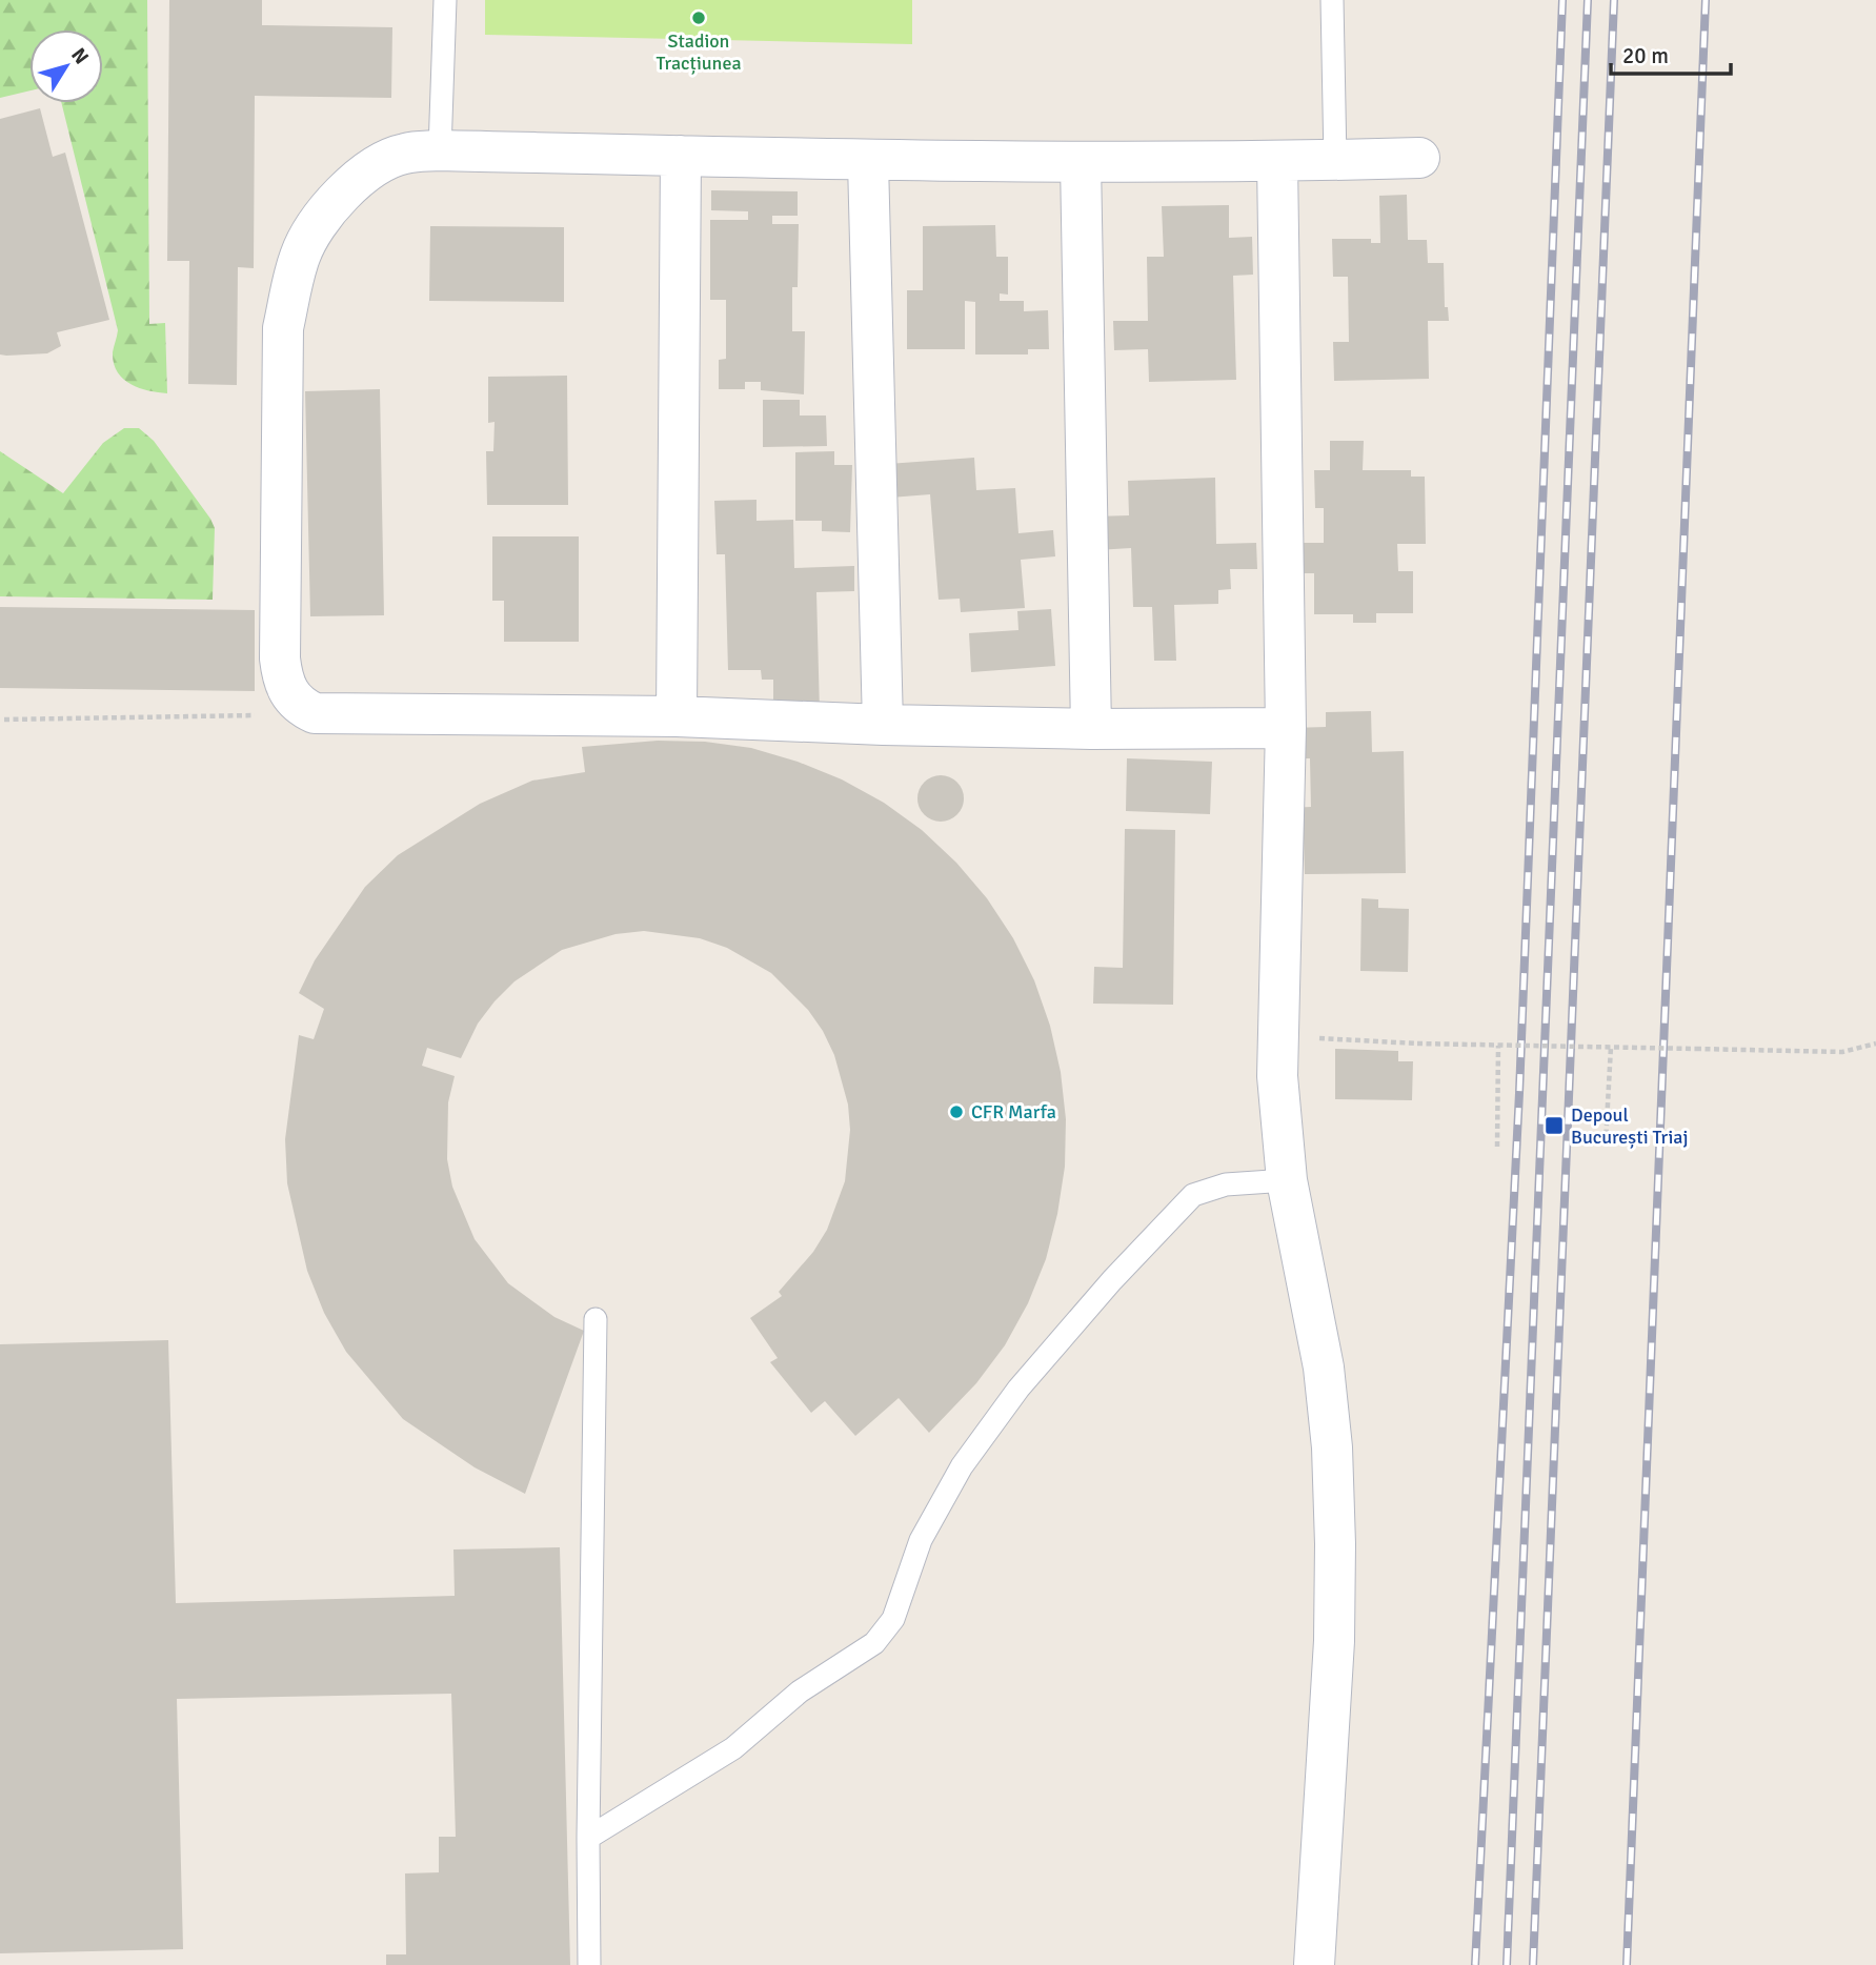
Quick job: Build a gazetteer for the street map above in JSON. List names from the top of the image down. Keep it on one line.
{"places":{"other":["Stadion Tracțiunea","CFR Marfa"],"transit":["Depoul București Triaj"]},"scale_bar":"20 m","north":"top right"}
